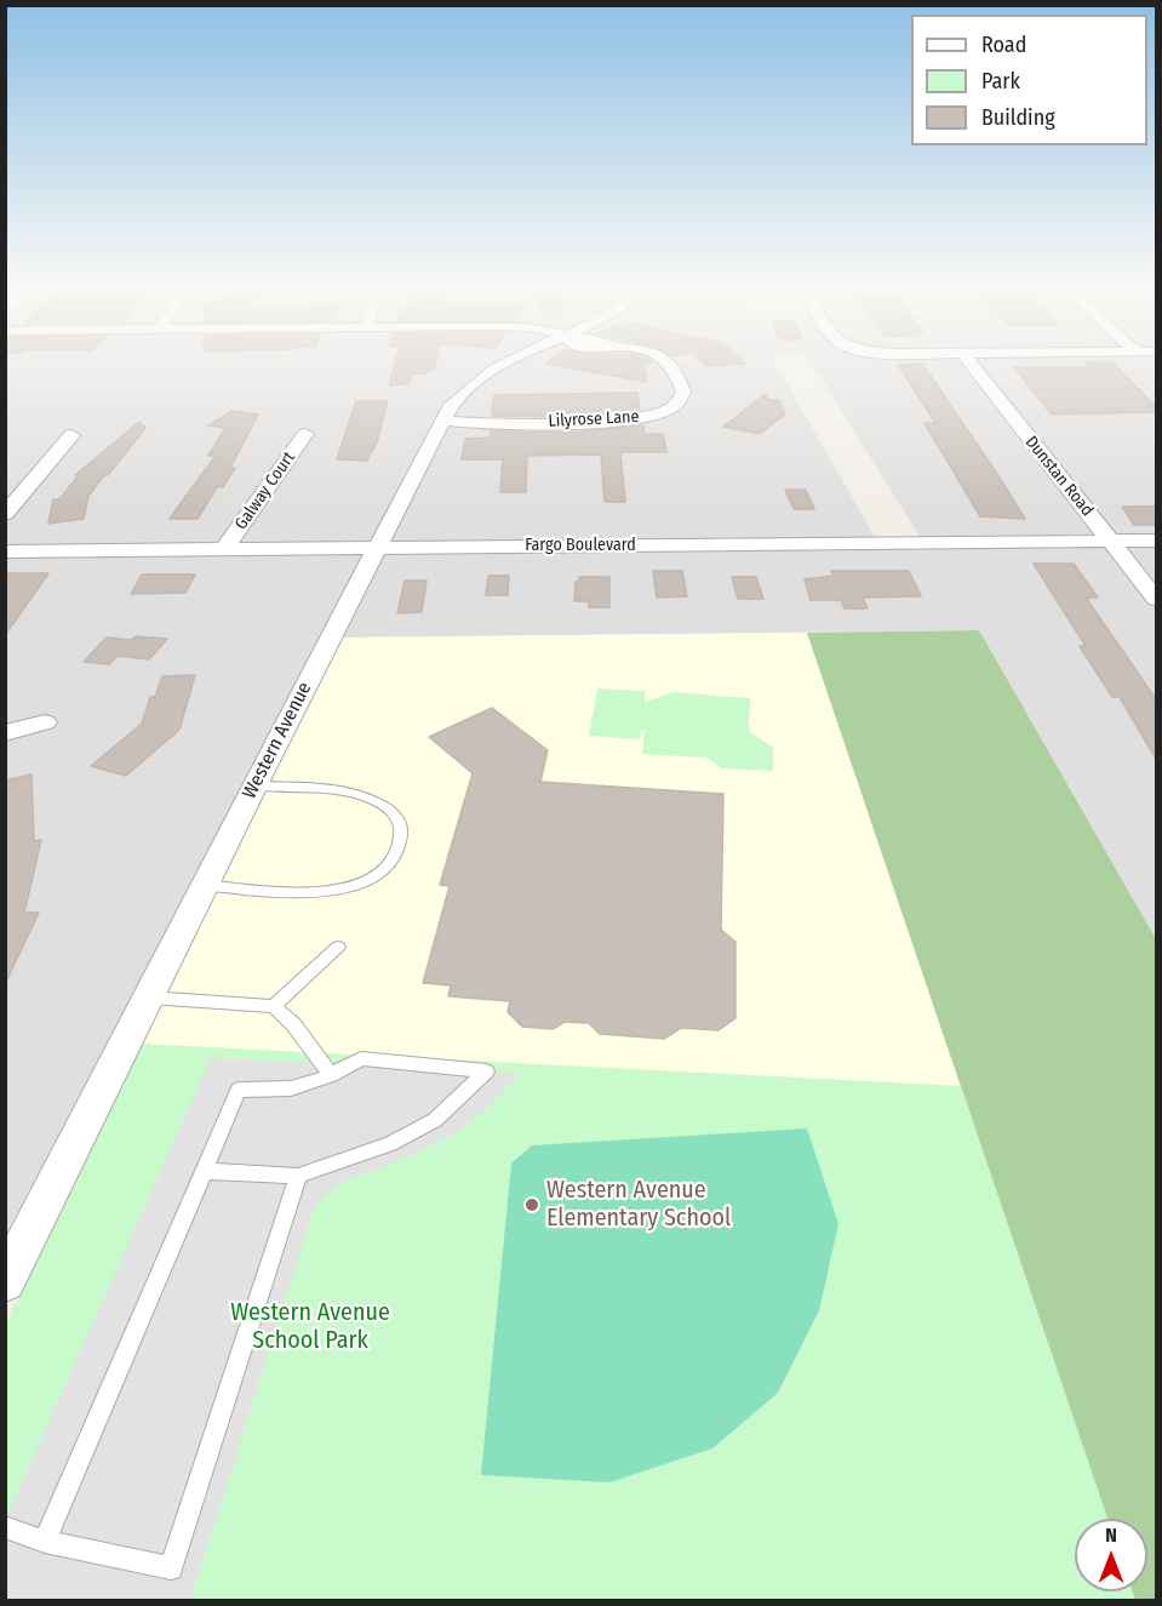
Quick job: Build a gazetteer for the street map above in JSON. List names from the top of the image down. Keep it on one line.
{"streets":{"street":["Lilyrose Lane","Dunstan Road","Galway Court","Fargo Boulevard","Western Avenue"]},"crossings":[["Lilyrose Lane","Western Avenue"],["Dunstan Road","Fargo Boulevard"],["Galway Court","Fargo Boulevard"],["Fargo Boulevard","Western Avenue"]],"parks":["Western Avenue School Park"],"places":["Western Avenue Elementary School"],"legend":["Road","Park","Building"],"north":"top"}
